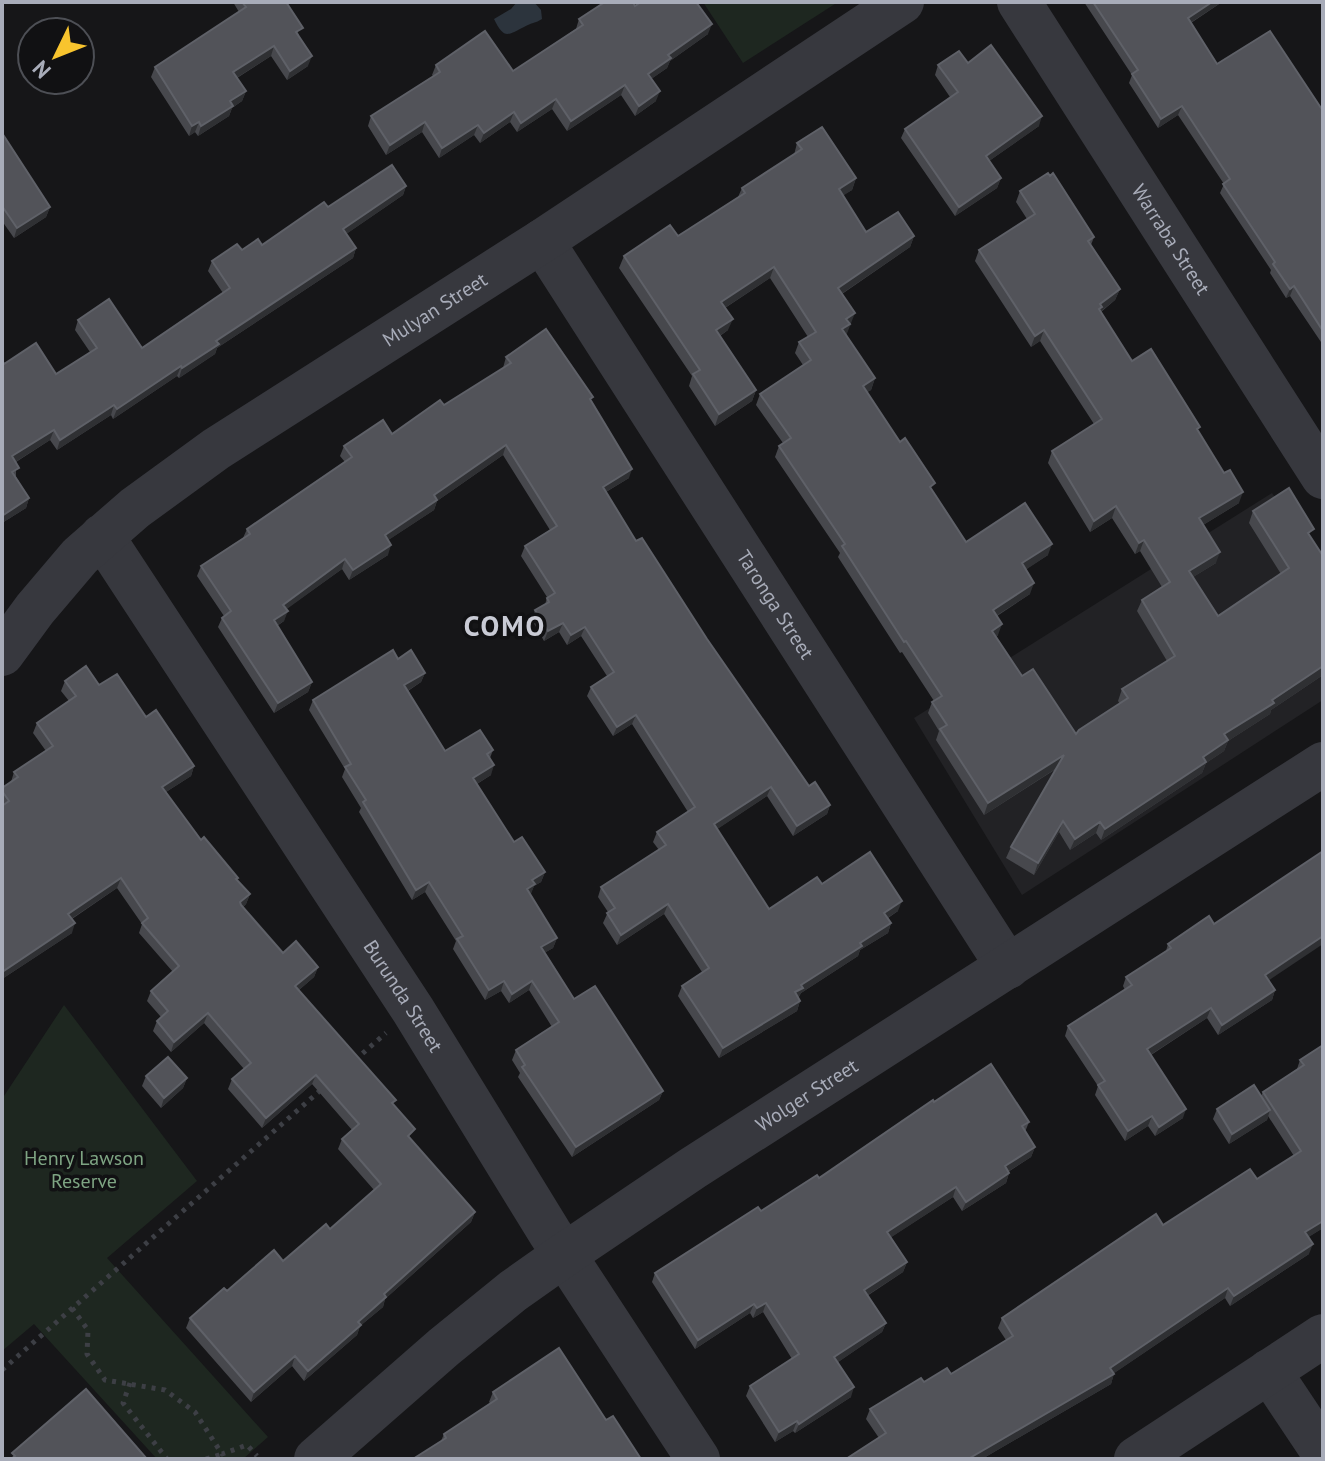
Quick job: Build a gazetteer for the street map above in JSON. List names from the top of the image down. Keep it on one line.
{"streets":{"street":["Warraba Street","Mulyan Street","Taronga Street","Burunda Street","Wolger Street"]},"crossings":[["Mulyan Street","Taronga Street"],["Mulyan Street","Burunda Street"],["Taronga Street","Wolger Street"],["Burunda Street","Wolger Street"]],"districts":["COMO"],"parks":["Henry Lawson Reserve"],"north":"bottom left"}
